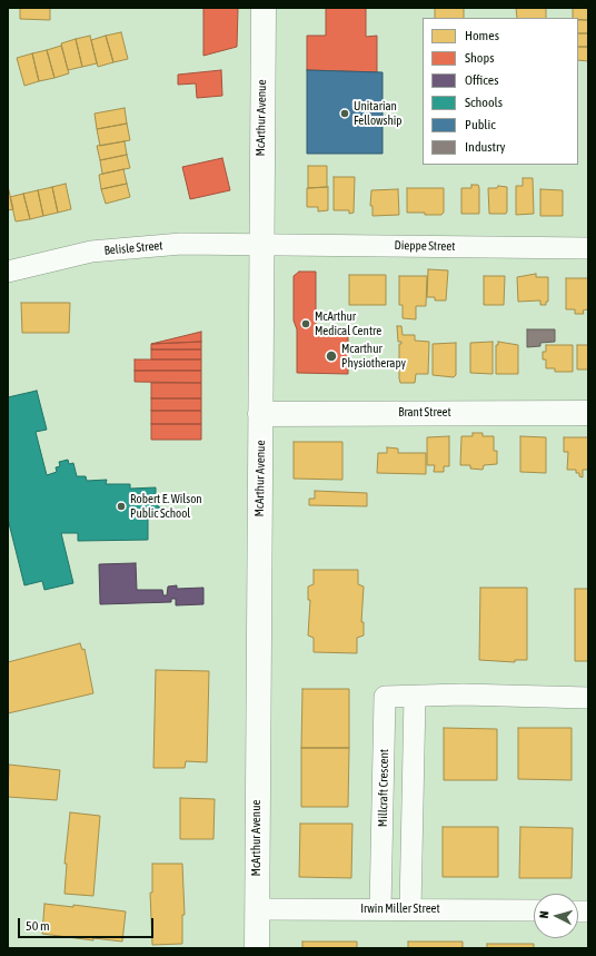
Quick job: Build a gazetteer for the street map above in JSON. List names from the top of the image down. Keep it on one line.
{"streets":{"main road":["McArthur Avenue","Brant Street"],"street":["Dieppe Street","Belisle Street","Millcraft Crescent","Irwin Miller Street"]},"crossings":[["McArthur Avenue","Dieppe Street"],["McArthur Avenue","Belisle Street"],["McArthur Avenue","Brant Street"],["McArthur Avenue","Irwin Miller Street"],["Dieppe Street","Belisle Street"],["Millcraft Crescent","Irwin Miller Street"]],"places":["Unitarian Fellowship","McArthur Medical Centre","Mcarthur Physiotherapy","Robert E. Wilson Public School"],"legend":["Homes","Shops","Offices","Schools","Public","Industry"],"scale_bar":"50 m","north":"left"}
